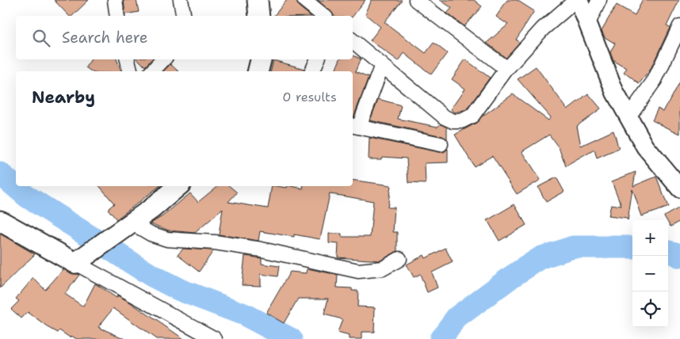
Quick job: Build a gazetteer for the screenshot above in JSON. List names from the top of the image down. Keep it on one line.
{"page":{"search":"Search here","heading":["Nearby","0 results"],"map_buttons":["+","−"]}}
